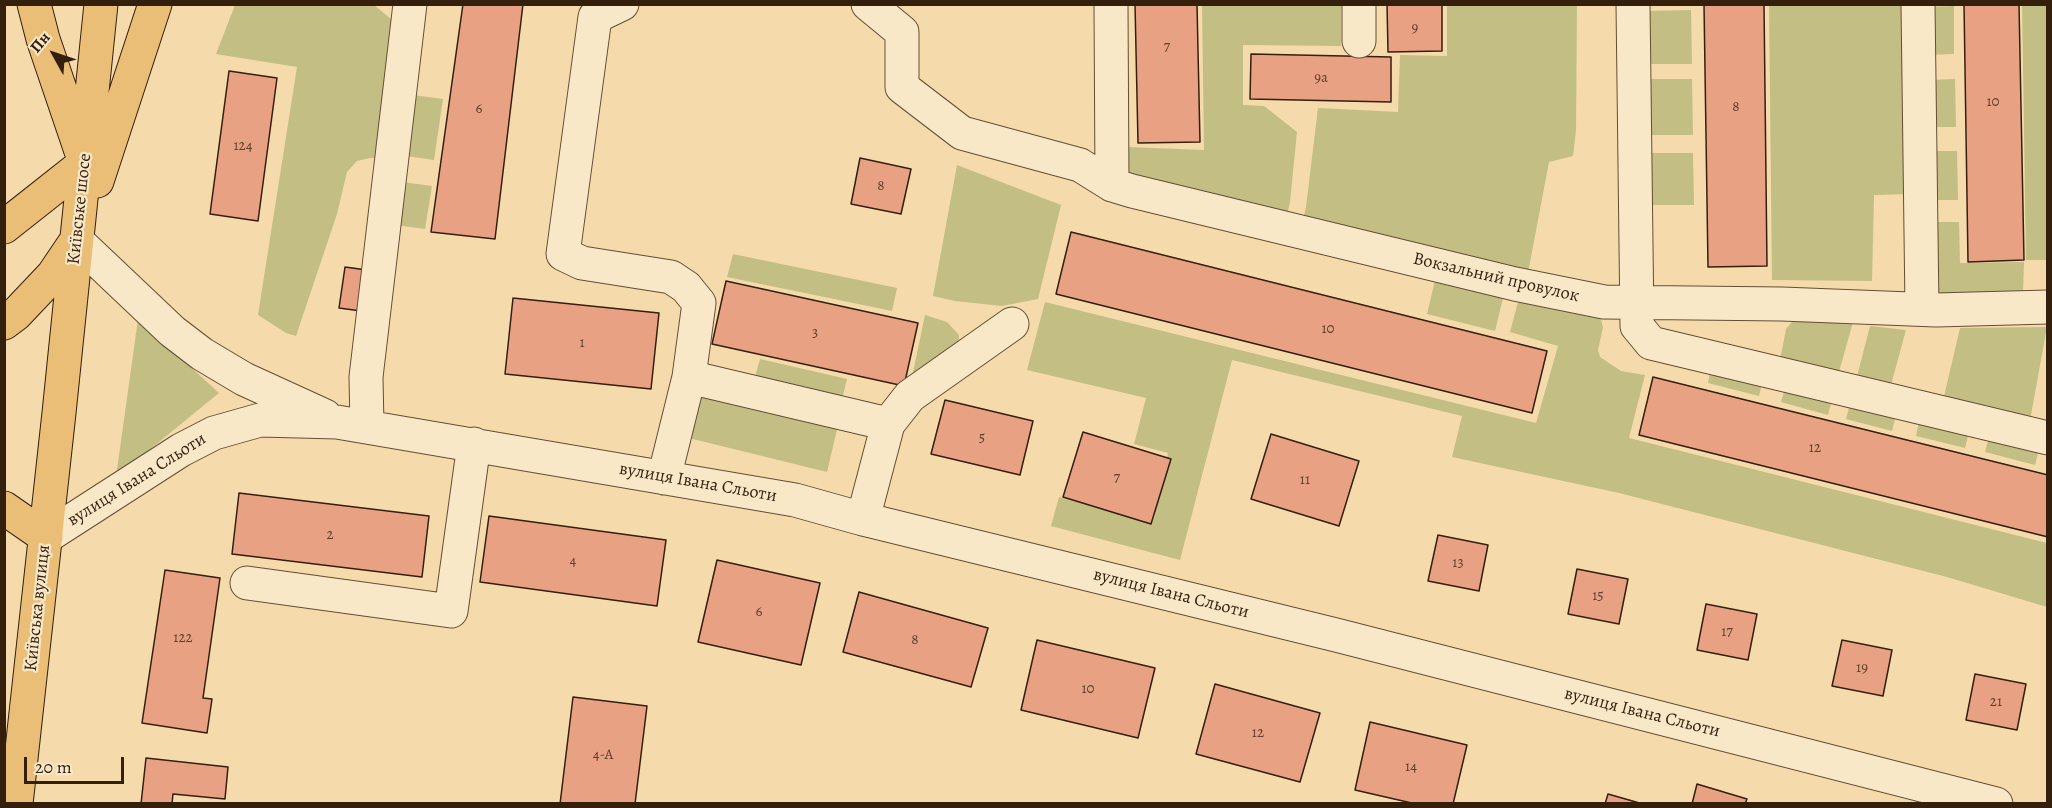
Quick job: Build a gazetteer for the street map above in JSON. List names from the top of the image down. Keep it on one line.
{"streets":{"main road":["Київське шосе","Київська вулиця"],"street":["Вокзальний провулок","вулиця Івана Сльоти"]},"crossings":[["Київське шосе","вулиця Івана Сльоти"],["Київське шосе","Київська вулиця"],["вулиця Івана Сльоти","Київська вулиця"]],"house_numbers":["9","7","9а","10","8","6","124","8","10","3","1","5","12","7","11","2","4","13","15","6","17","122","8","19","10","21","12","4-А","14"],"scale_bar":"20 m","north":"top left"}
